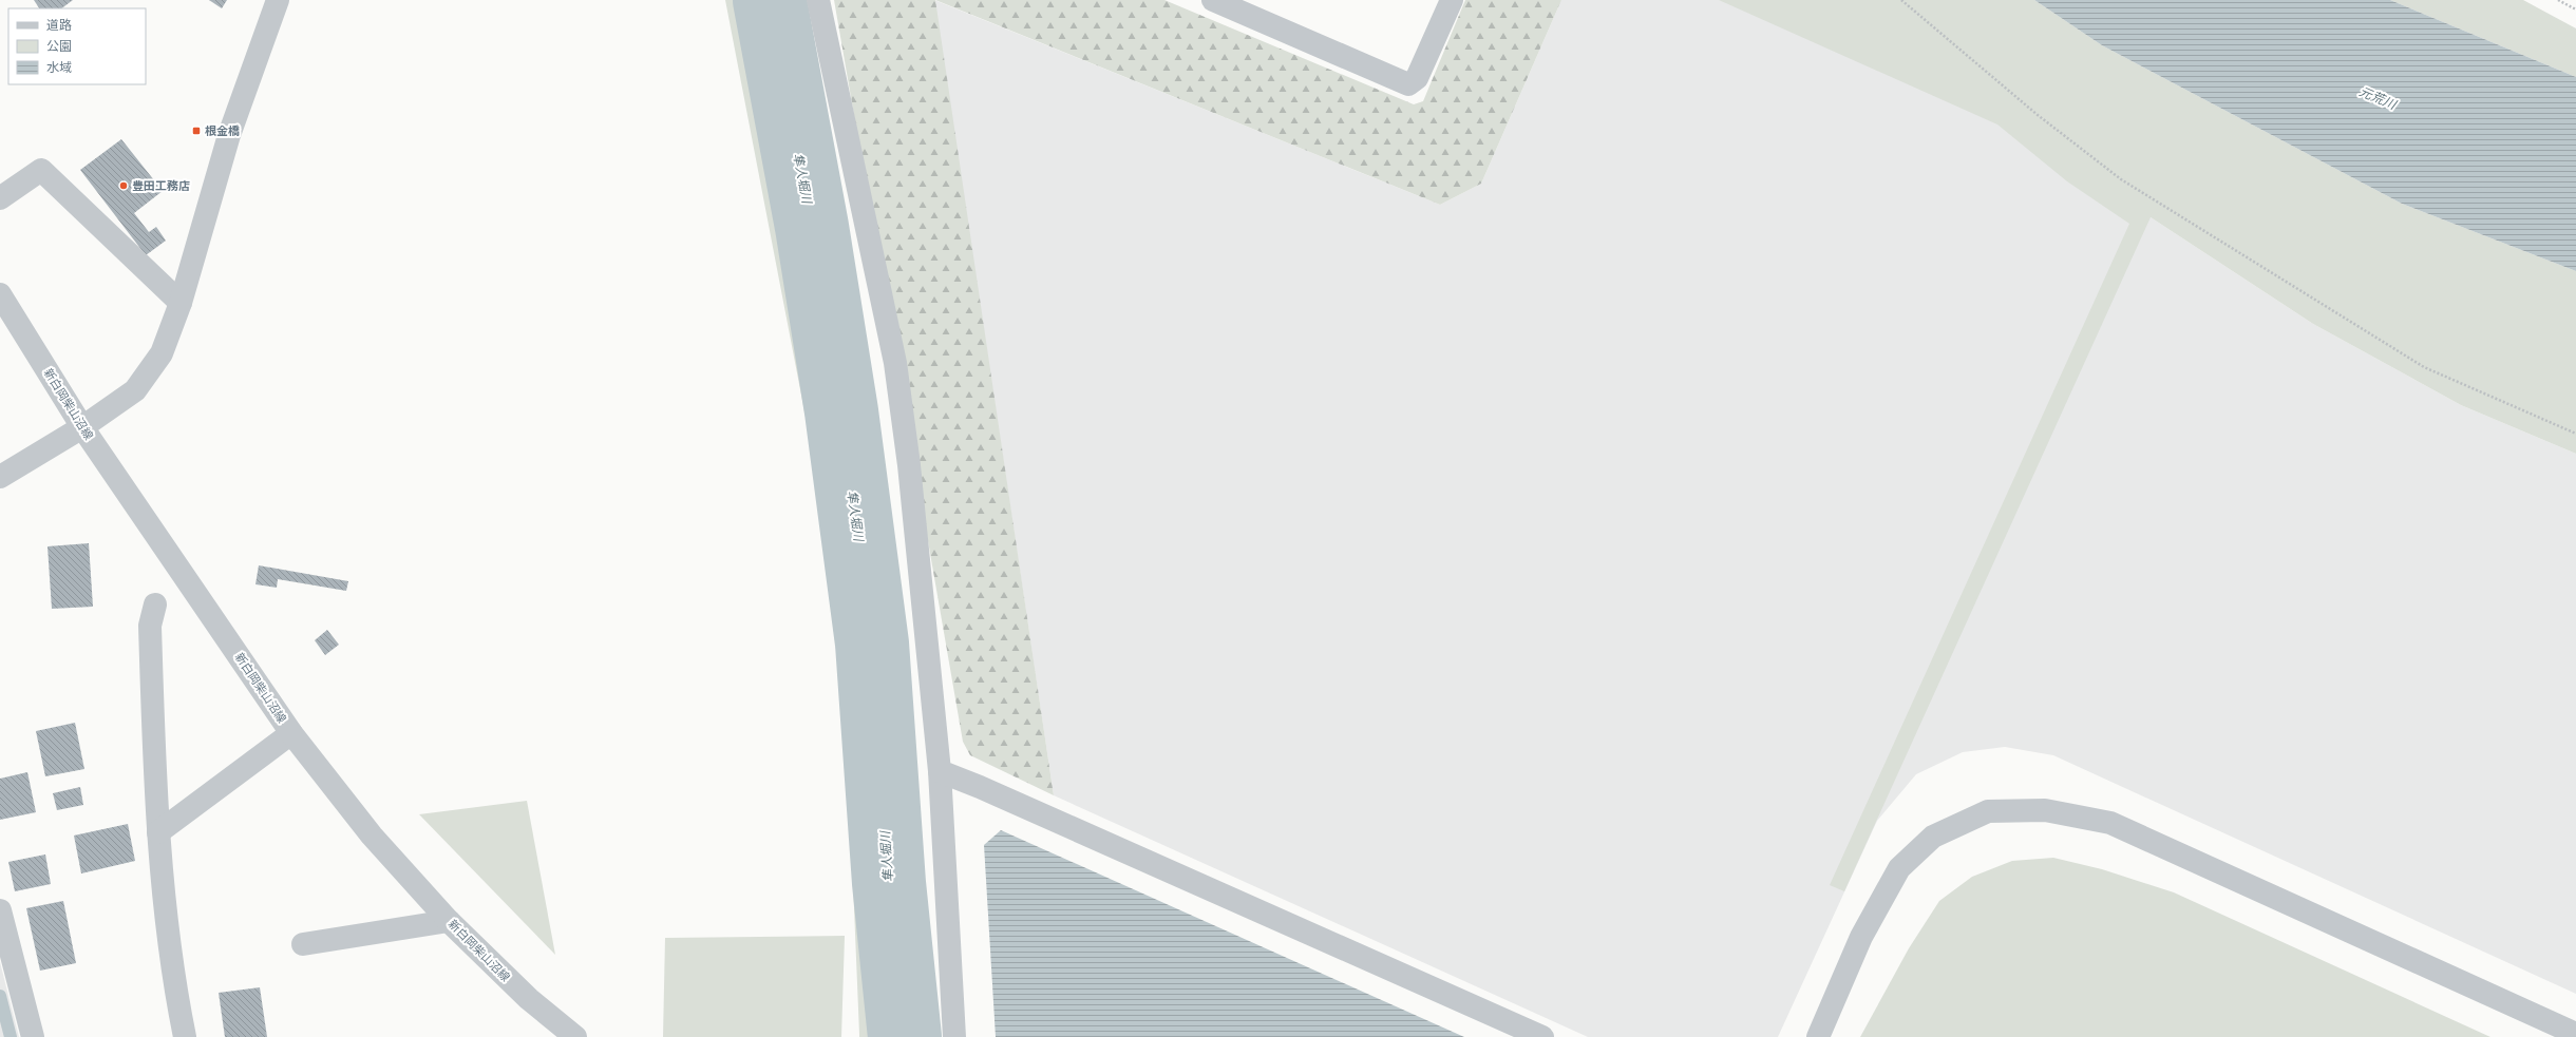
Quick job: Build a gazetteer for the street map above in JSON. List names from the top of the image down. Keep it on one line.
{"streets":{"street":["新白岡柴山沼線"]},"water":["元荒川","隼人堀川"],"places":{"transit":["根金橋"],"other":["豊田工務店"]},"legend":["道路","公園","水域"]}
